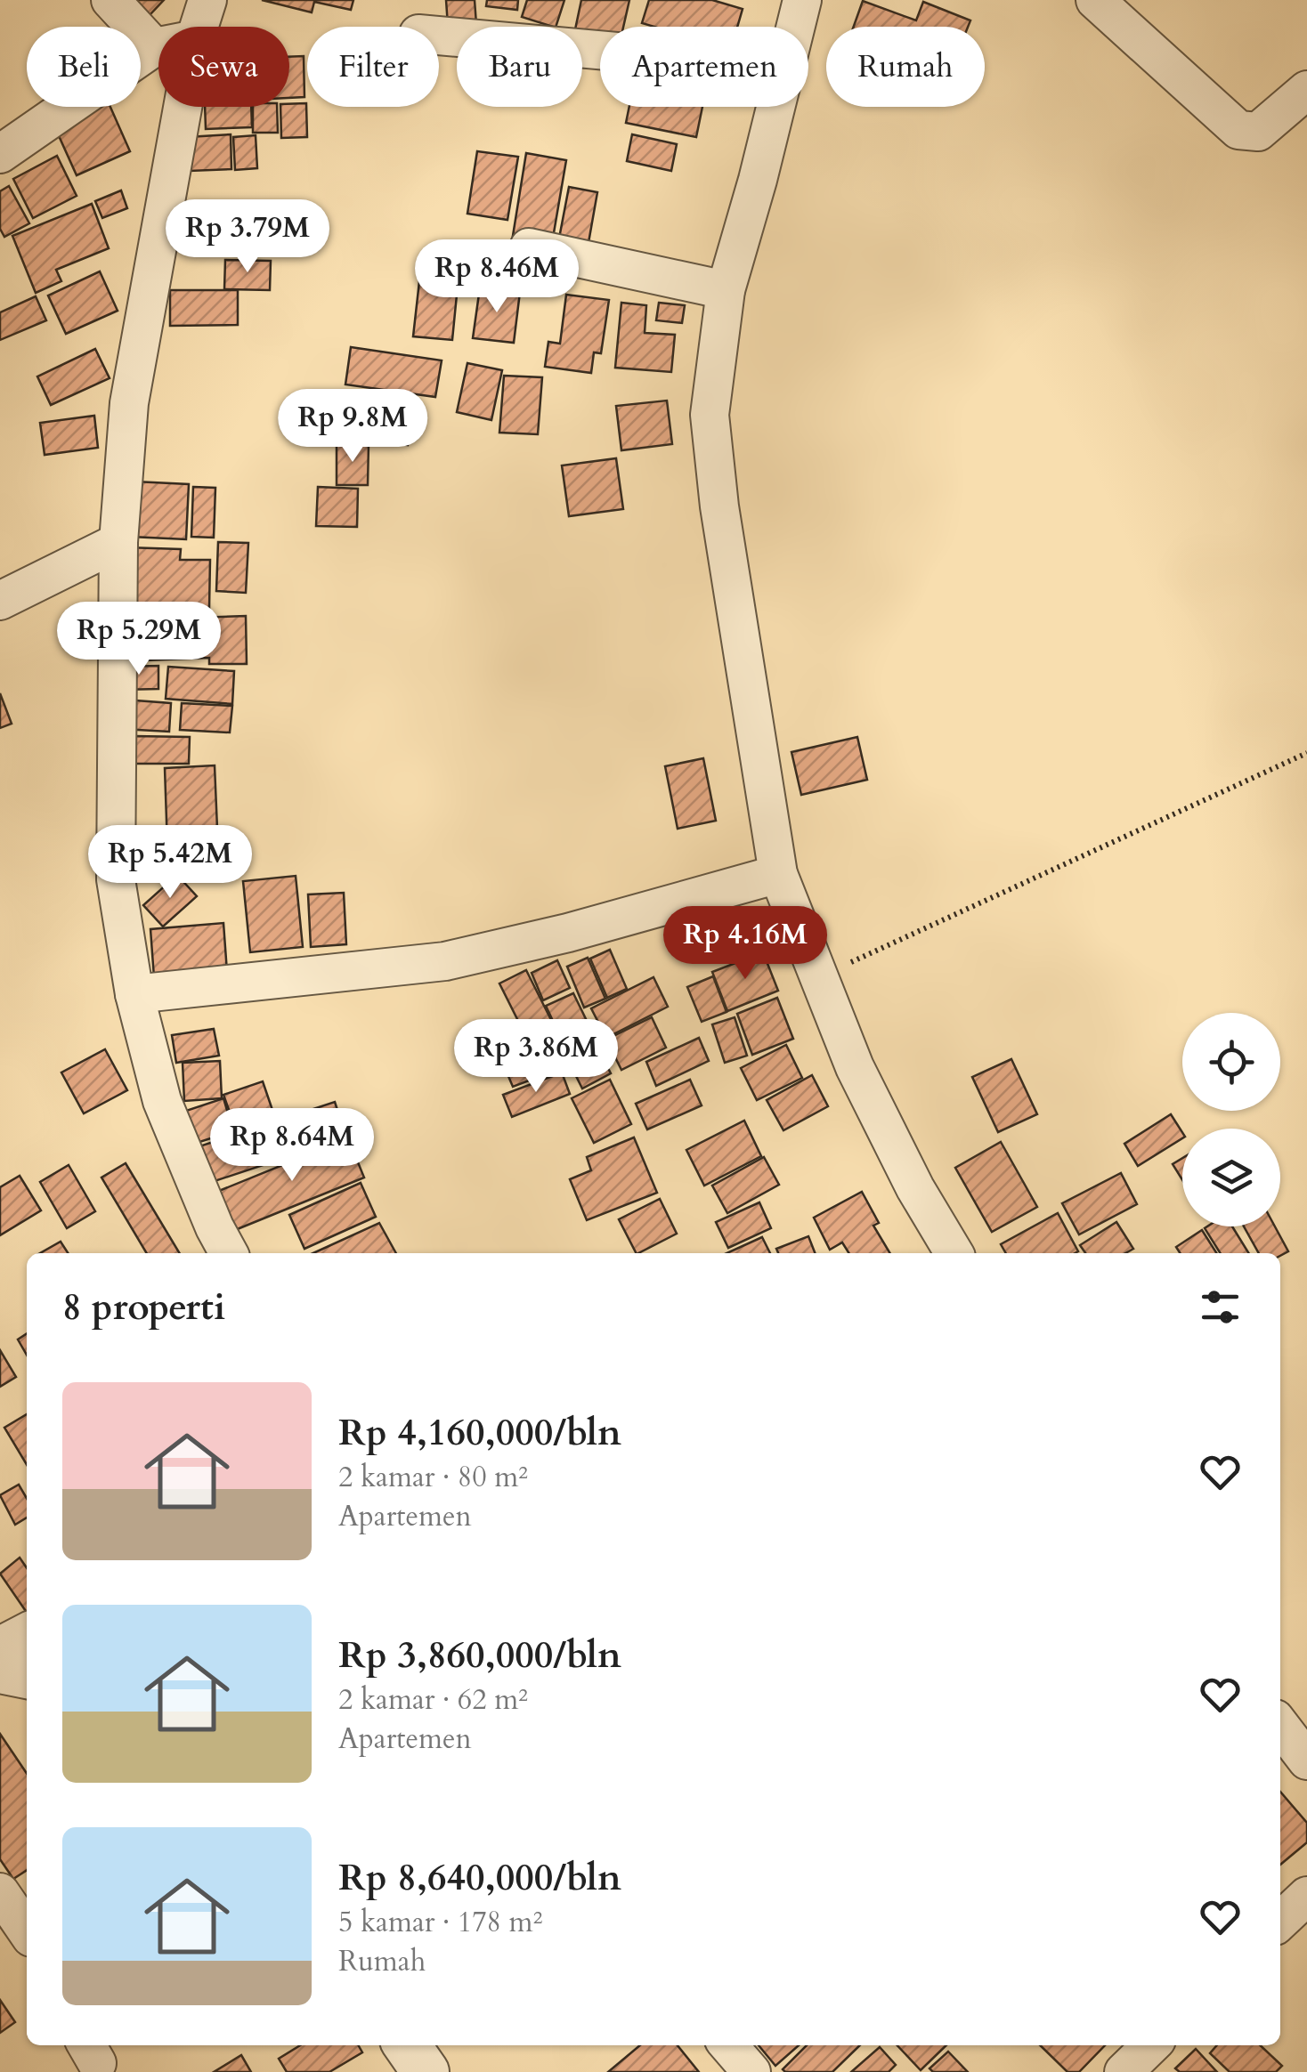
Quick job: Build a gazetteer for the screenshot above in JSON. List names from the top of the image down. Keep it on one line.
{"page":{"chip":["Beli","Sewa","Filter","Baru","Apartemen","Rumah"],"price":["Rp 3.79M","Rp 8.46M","Rp 9.8M","Rp 5.29M","Rp 5.42M","Rp 4.16M","Rp 3.86M","Rp 8.64M"],"heading":"8 properti","list":[{"name":"Rp 4,160,000/bln","note":"2 kamar · 80 m² · Apartemen"},{"name":"Rp 3,860,000/bln","note":"2 kamar · 62 m² · Apartemen"},{"name":"Rp 8,640,000/bln","note":"5 kamar · 178 m² · Rumah"}]}}
